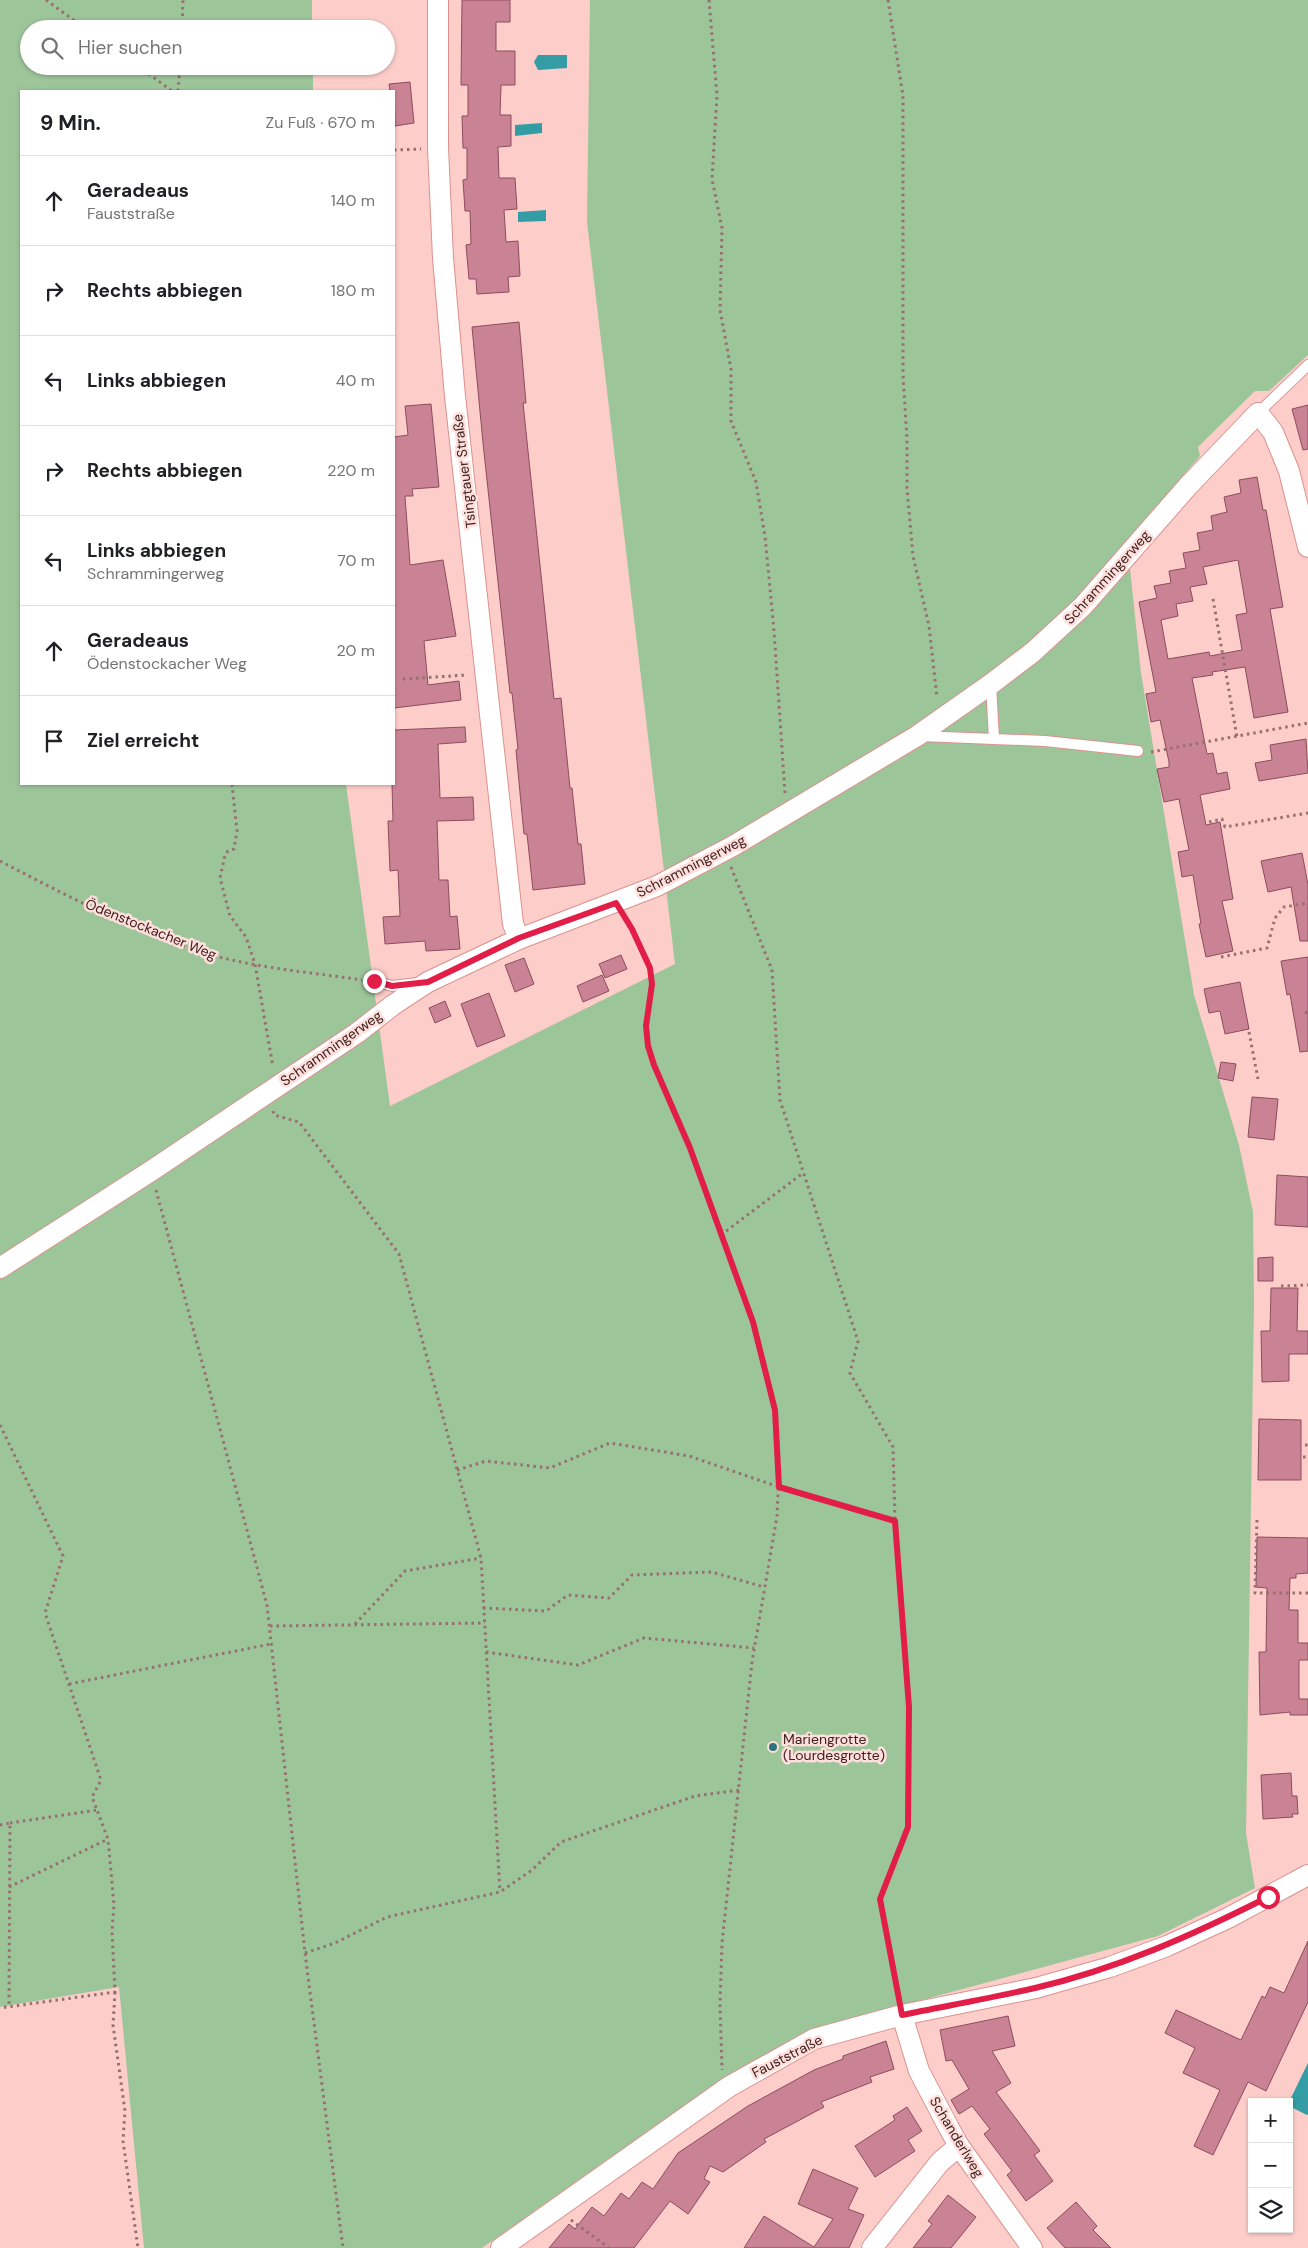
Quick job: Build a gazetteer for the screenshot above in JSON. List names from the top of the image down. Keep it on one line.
{"streets":{"street":["Tsingtauer Straße","Schrammingerweg","Fauststraße","Schanderlweg"],"path":["Ödenstockacher Weg"]},"crossings":[["Tsingtauer Straße","Schrammingerweg"],["Fauststraße","Schanderlweg"]],"places":["Mariengrotte (Lourdesgrotte)"],"page":{"search":"Hier suchen","heading":["9 Min.","Zu Fuß · 670 m"],"list":[["Geradeaus","Fauststraße","140 m"],["Rechts abbiegen","180 m"],["Links abbiegen","40 m"],["Rechts abbiegen","220 m"],["Links abbiegen","Schrammingerweg","70 m"],["Geradeaus","Ödenstockacher Weg","20 m"],"Ziel erreicht"],"map_buttons":["+","−"]}}
